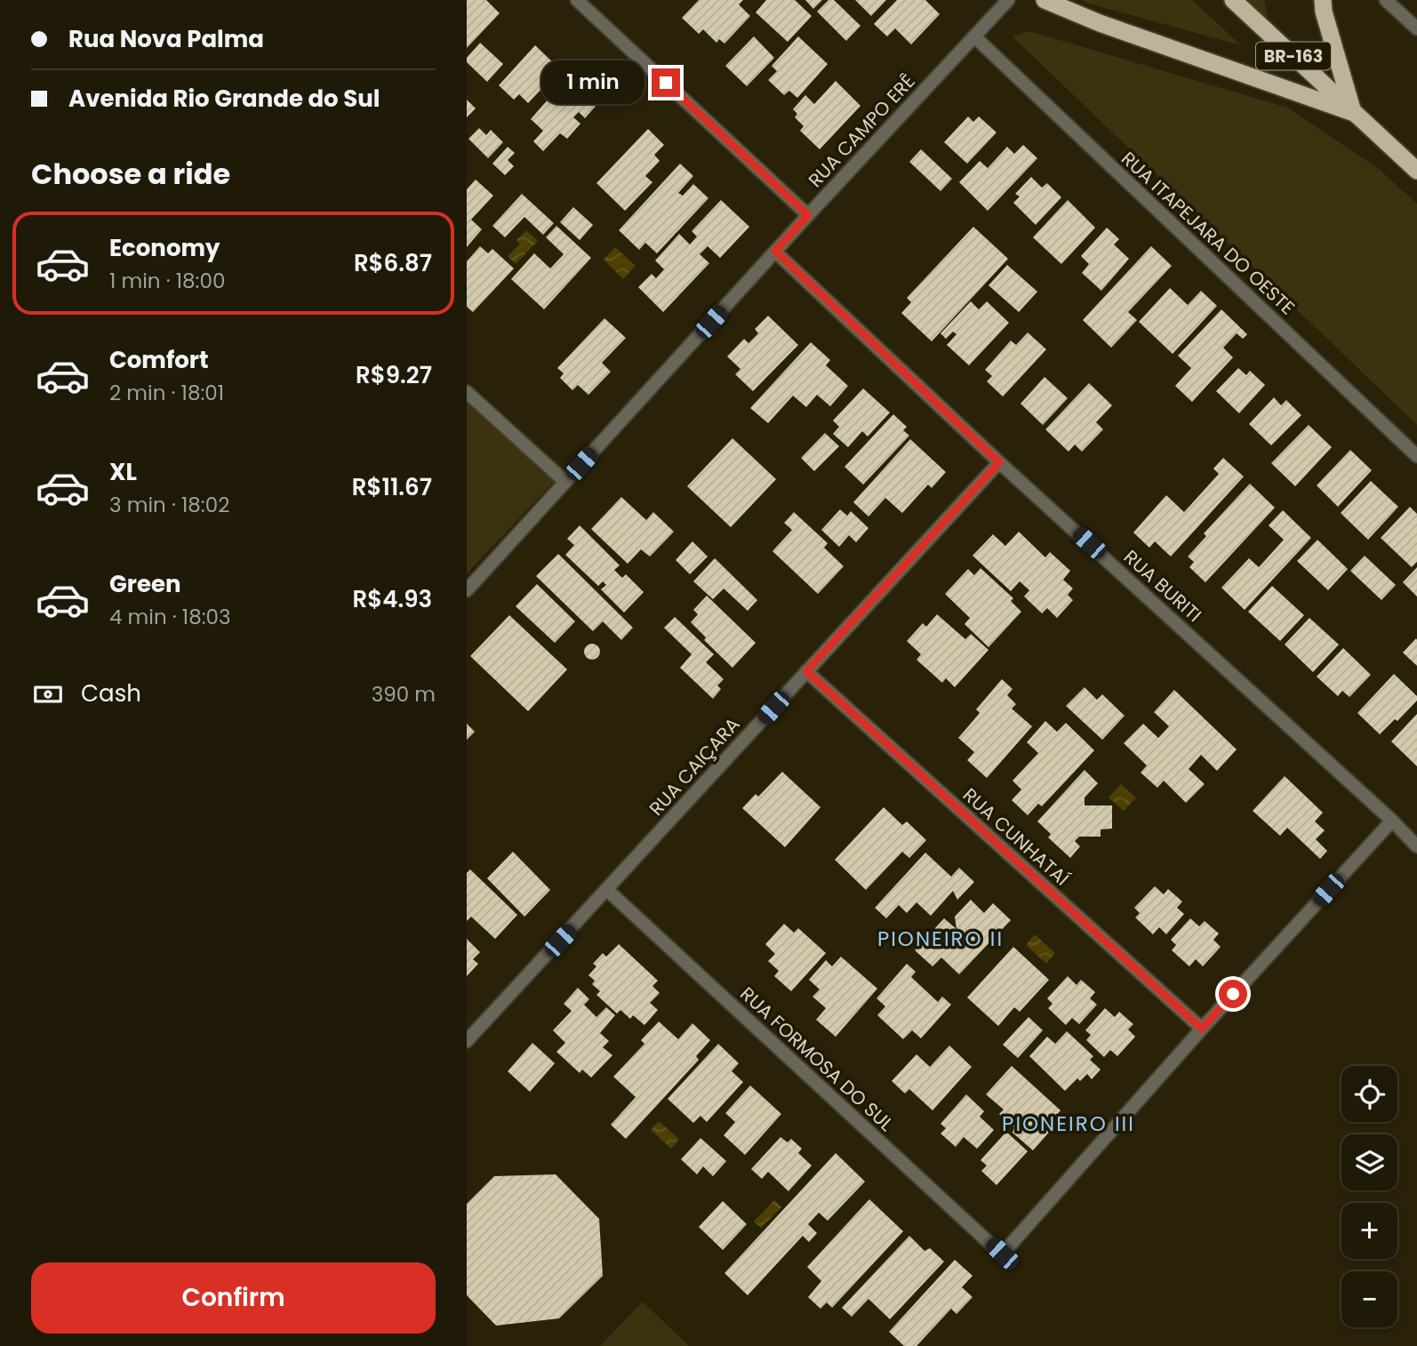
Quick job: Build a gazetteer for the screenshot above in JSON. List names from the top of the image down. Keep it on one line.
{"streets":{"highway":["BR-163"],"street":["RUA CAMPO ERÊ","RUA ITAPEJARA DO OESTE","RUA BURITI","RUA CAIÇARA","RUA CUNHATAÍ","RUA FORMOSA DO SUL"]},"crossings":[["RUA CAMPO ERÊ","RUA ITAPEJARA DO OESTE"],["RUA CAMPO ERÊ","RUA BURITI"],["RUA BURITI","RUA CAIÇARA"],["RUA CAIÇARA","RUA CUNHATAÍ"],["RUA CAIÇARA","RUA FORMOSA DO SUL"],["RUA CUNHATAÍ","RUA FORMOSA DO SUL"]],"districts":["PIONEIRO II","PIONEIRO III"],"page":{"banner":["Rua Nova Palma","Avenida Rio Grande do Sul"],"bubble":"1 min","heading":"Choose a ride","list":[{"name":"Economy","note":"1 min · 18:00","value":"R$6.87"},{"name":"Comfort","note":"2 min · 18:01","value":"R$9.27"},{"name":"XL","note":"3 min · 18:02","value":"R$11.67"},{"name":"Green","note":"4 min · 18:03","value":"R$4.93"}],"pay":["Cash","390 m"],"map_buttons":["+","−"],"buttons":"Confirm"}}
